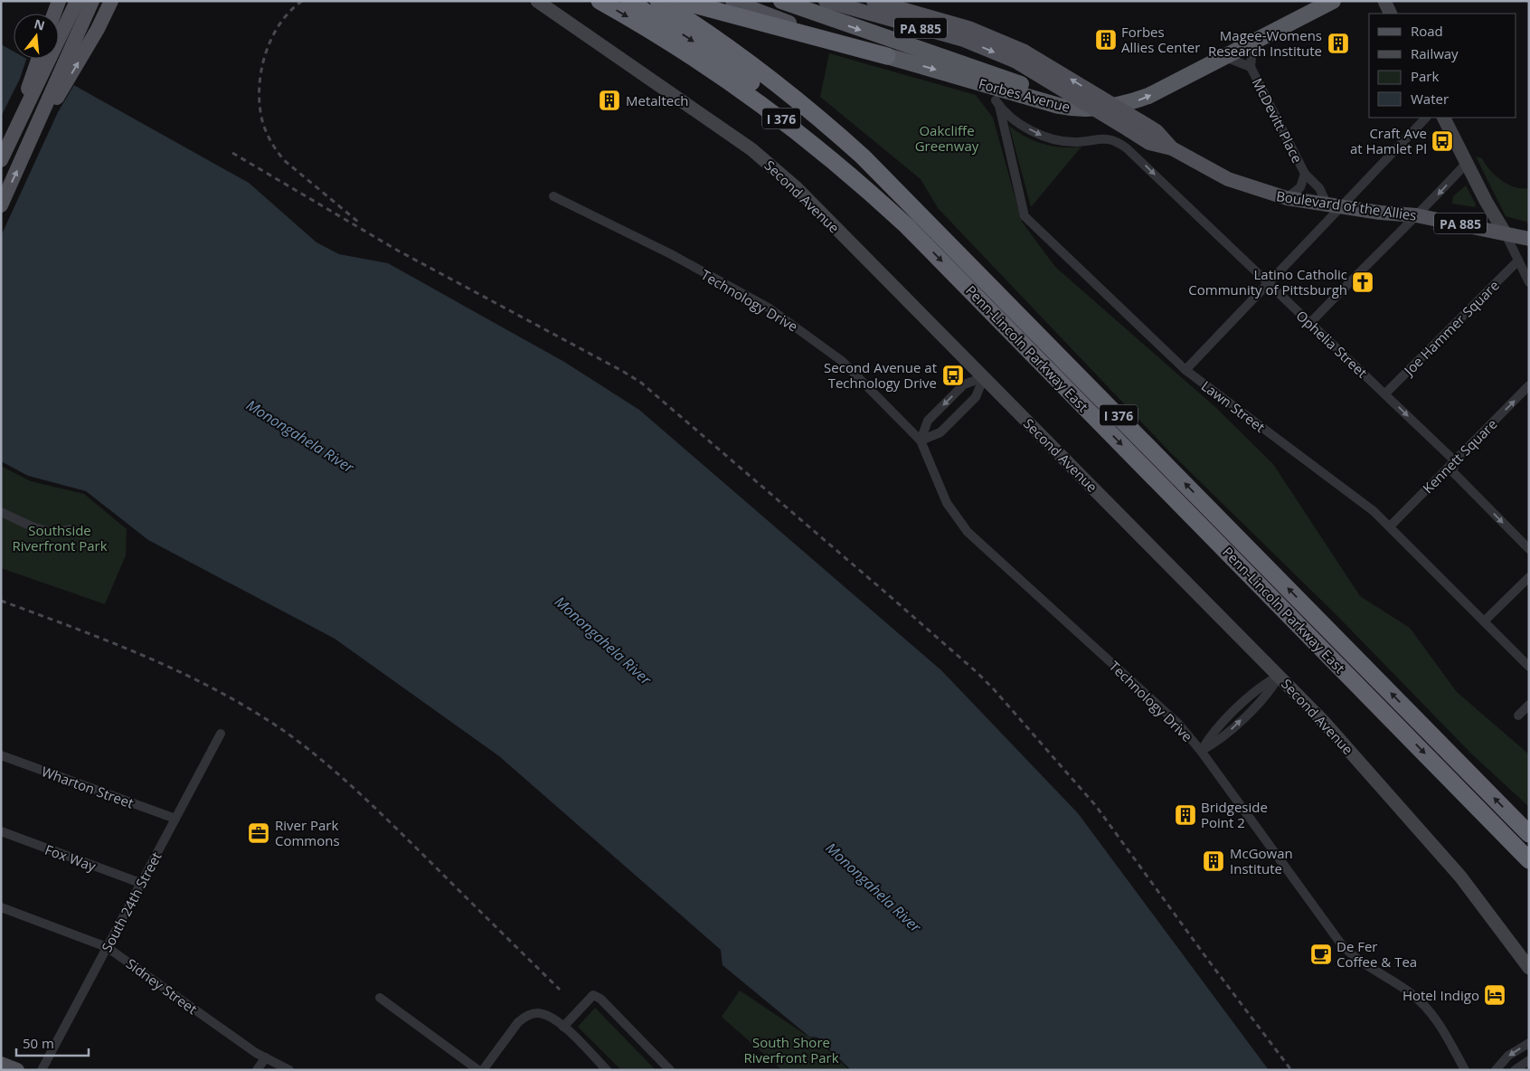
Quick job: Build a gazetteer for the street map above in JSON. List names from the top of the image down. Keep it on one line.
{"streets":{"highway":["Forbes Avenue","I 376","Penn-Lincoln Parkway East"],"main road":["PA 885","Second Avenue","Boulevard of the Allies"],"street":["McDevitt Place","Technology Drive","Joe Hammer Square","Ophelia Street","Lawn Street","Kennett Square","Wharton Street","Fox Way","South 24th Street","Sidney Street"]},"crossings":[["Forbes Avenue","McDevitt Place"],["McDevitt Place","Boulevard of the Allies"],["Joe Hammer Square","Ophelia Street"],["Ophelia Street","Lawn Street"],["Ophelia Street","Kennett Square"],["Lawn Street","Kennett Square"],["Wharton Street","South 24th Street"],["Fox Way","South 24th Street"],["South 24th Street","Sidney Street"]],"one_way":["Forbes Avenue","Ophelia Street","Kennett Square"],"water":["Monongahela River"],"parks":["Oakcliffe Greenway","Southside Riverfront Park","South Shore Riverfront Park"],"places":{"building":["Forbes Allies Center","Magee-Womens Research Institute","Metaltech","Bridgeside Point 2","McGowan Institute"],"bus stop":["Craft Ave at Hamlet Pl","Second Avenue at Technology Drive"],"church":["Latino Catholic Community of Pittsburgh"],"office":["River Park Commons"],"cafe":["De Fer Coffee & Tea"],"hotel":["Hotel Indigo"]},"legend":["Road","Railway","Park","Water"],"scale_bar":"50 m","north":"top"}
